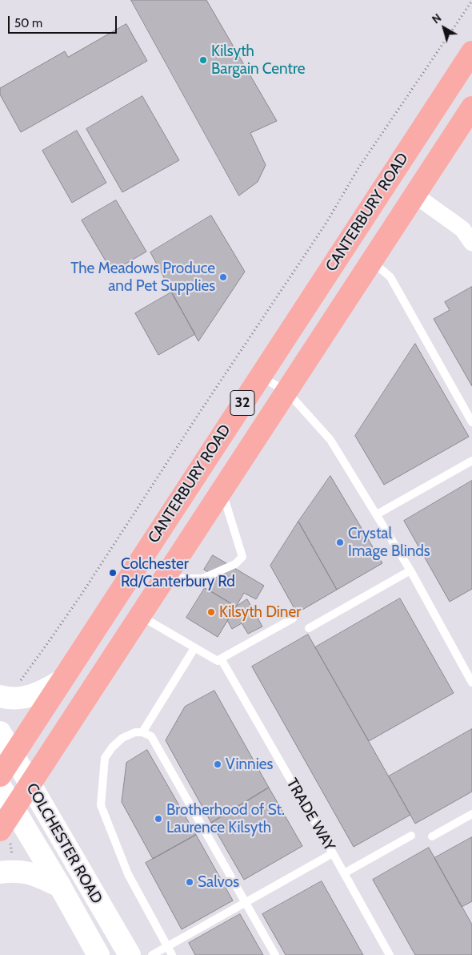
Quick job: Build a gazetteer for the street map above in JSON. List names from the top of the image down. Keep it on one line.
{"streets":{"main road":["CANTERBURY ROAD","32","COLCHESTER ROAD"],"lane":["TRADE WAY"]},"crossings":[["CANTERBURY ROAD","COLCHESTER ROAD"]],"places":["Kilsyth Bargain Centre","The Meadows Produce and Pet Supplies","Crystal Image Blinds","Colchester Rd/Canterbury Rd","Kilsyth Diner","Vinnies","Brotherhood of St. Laurence Kilsyth","Salvos"],"scale_bar":"50 m","north":"top left"}
